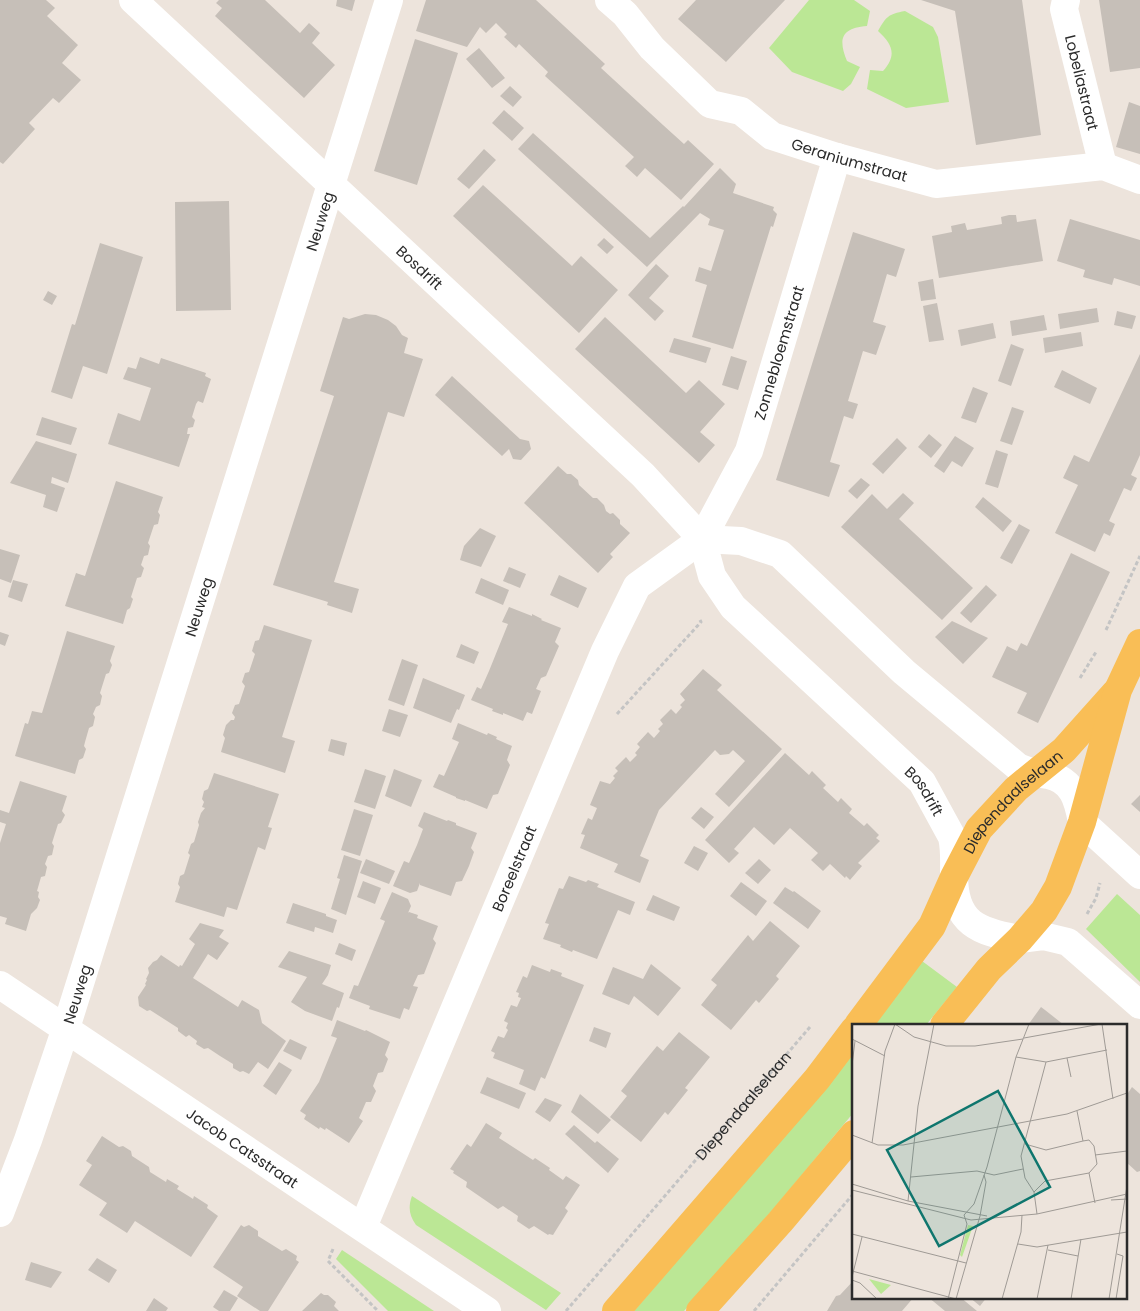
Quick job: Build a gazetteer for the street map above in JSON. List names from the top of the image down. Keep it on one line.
{"streets":{"main road":["Diependaalselaan"],"street":["Lobeliastraat","Geraniumstraat","Neuweg","Bosdrift","Zonnebloemstraat","Boreelstraat","Jacob Catsstraat"]},"crossings":[["Lobeliastraat","Geraniumstraat"],["Geraniumstraat","Zonnebloemstraat"],["Neuweg","Bosdrift"],["Neuweg","Jacob Catsstraat"],["Bosdrift","Zonnebloemstraat"],["Bosdrift","Diependaalselaan"],["Bosdrift","Boreelstraat"],["Zonnebloemstraat","Boreelstraat"],["Boreelstraat","Jacob Catsstraat"]]}
